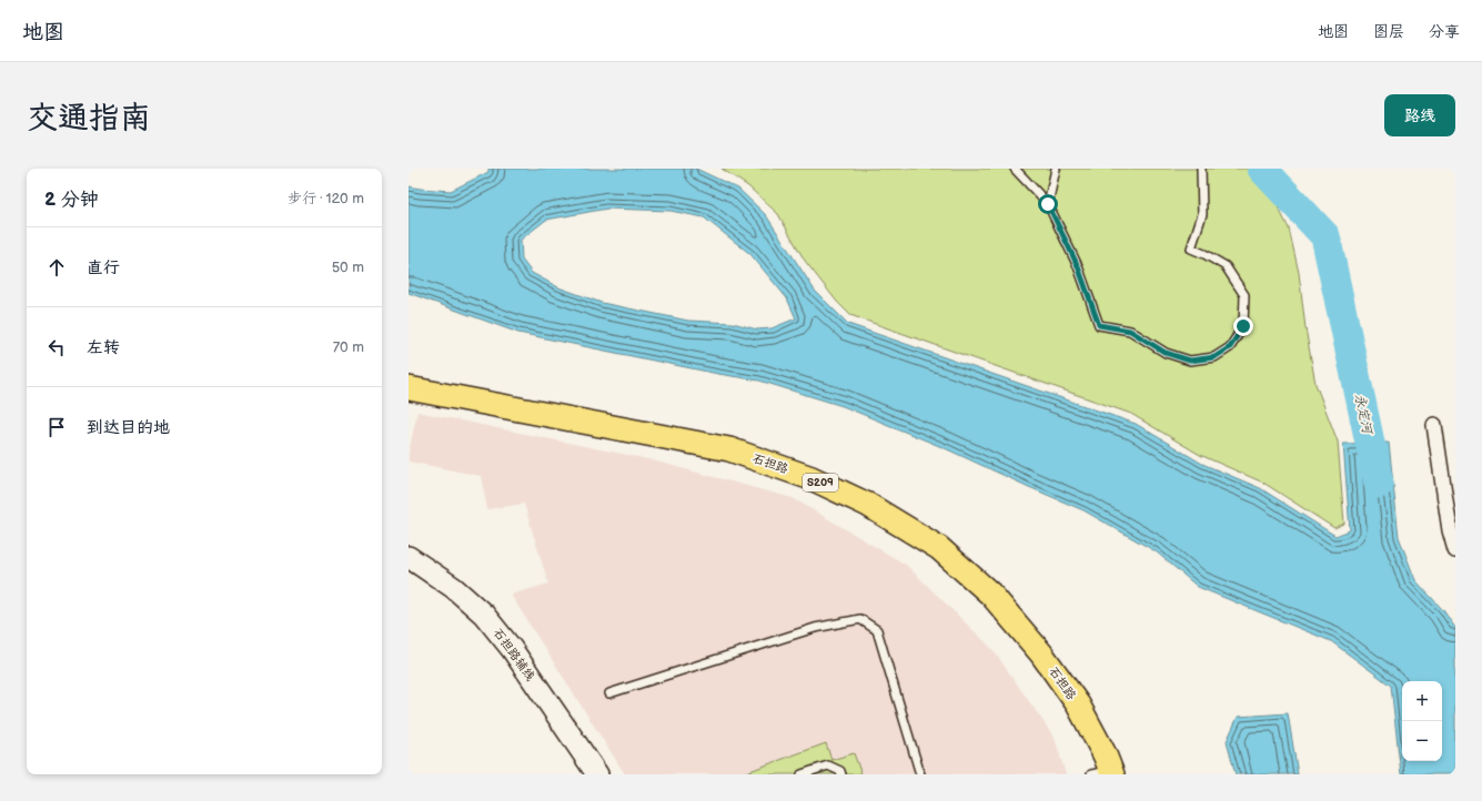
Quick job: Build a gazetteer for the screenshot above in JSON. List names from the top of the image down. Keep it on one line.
{"streets":{"main road":["石担路","S209","石担路辅线"]},"water":["永定河"],"page":{"header":"地图","nav":["地图","图层","分享"],"buttons":"路线","title":"交通指南","heading":["2 分钟","步行 · 120 m"],"list":[["直行","50 m"],["左转","70 m"],"到达目的地"],"map_buttons":["+","−"]}}
